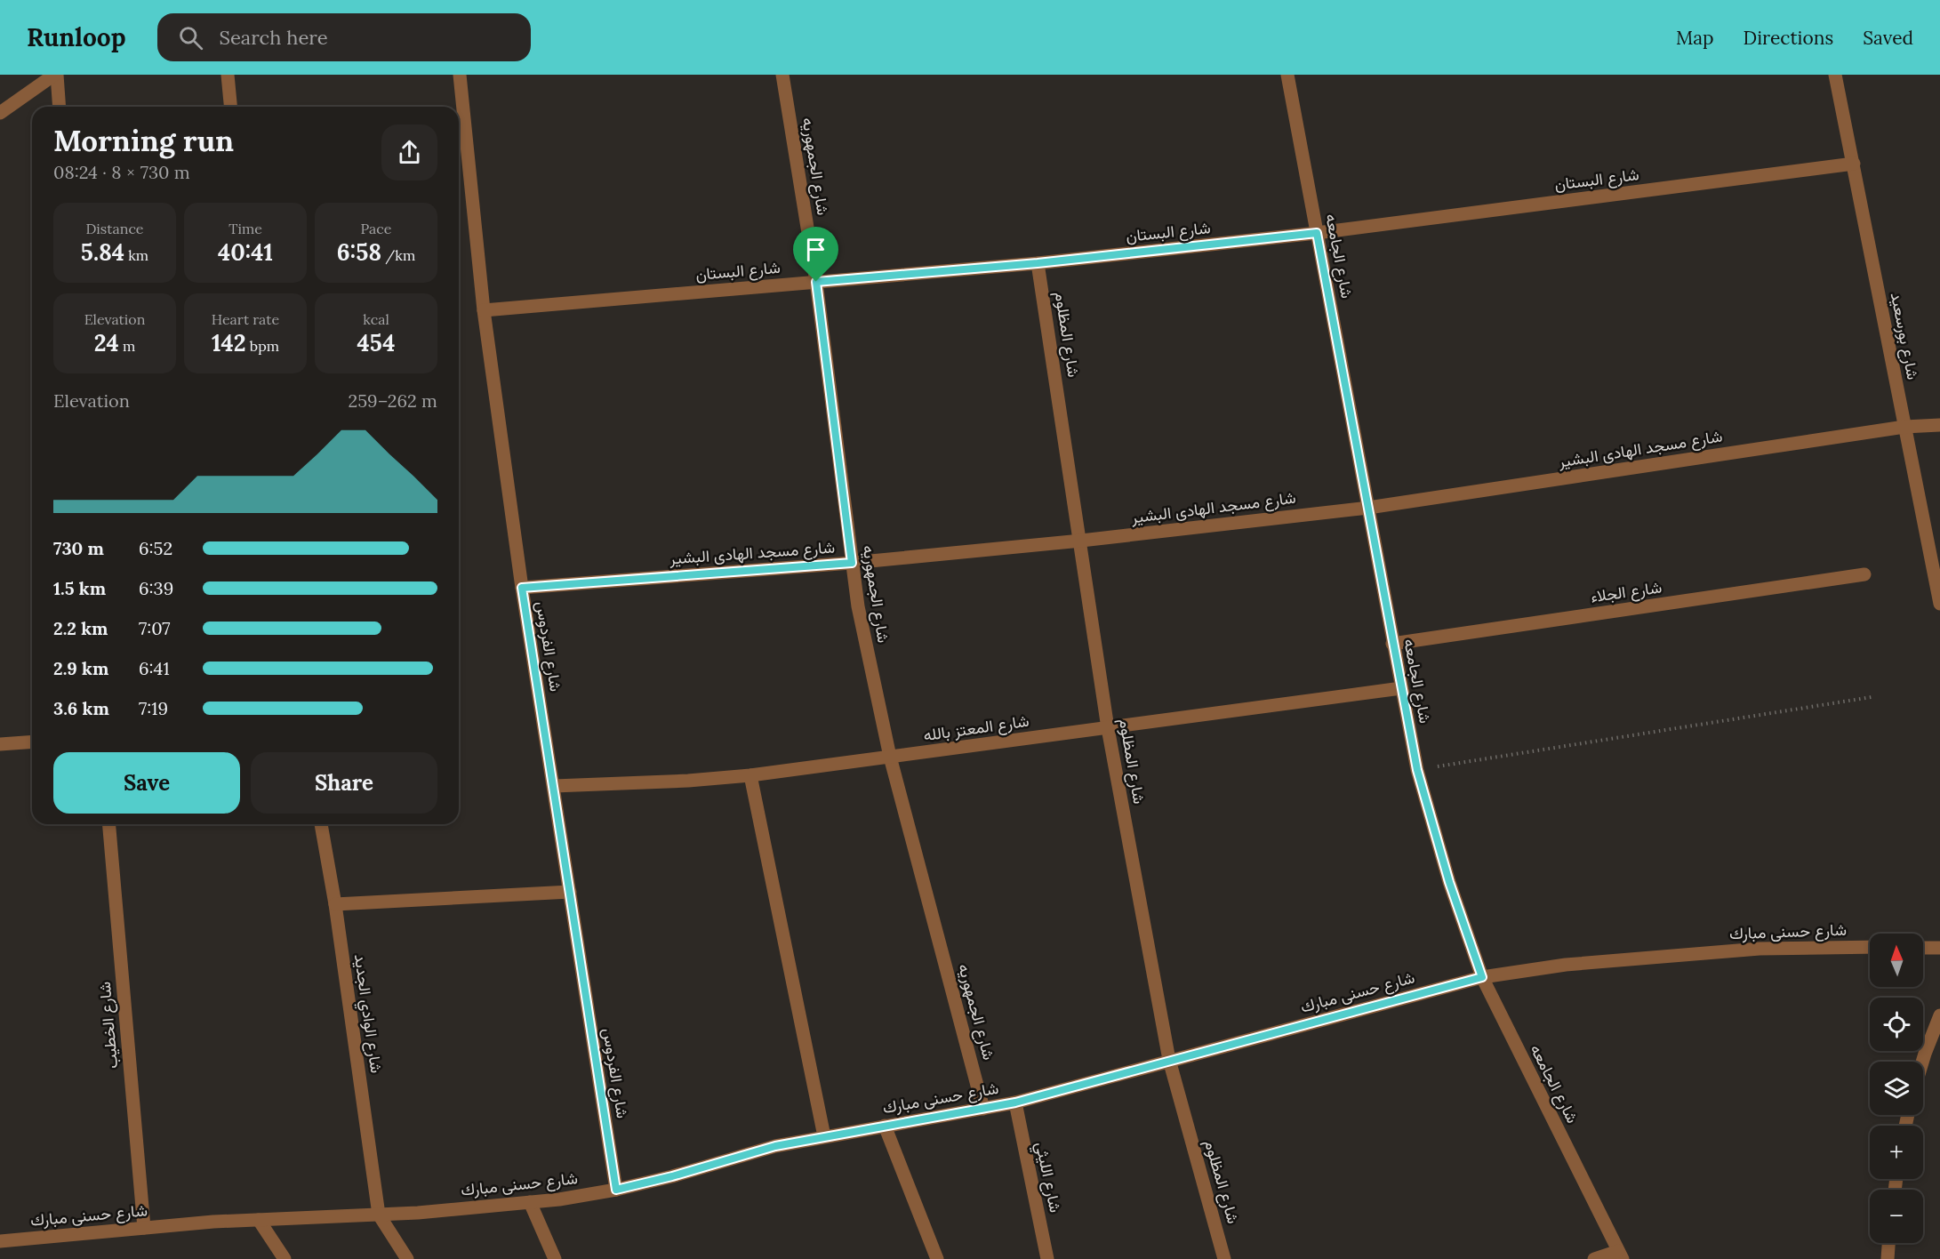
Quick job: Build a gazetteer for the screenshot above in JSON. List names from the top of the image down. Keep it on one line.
{"streets":{"street":["شارع الجمهوريه","شارع البستان","شارع الجامعه","شارع المظلوم","شارع بورسعيد","شارع مسجد الهادى البشير","شارع الجلاء","شارع الفردوس","شارع المعتز بالله","شارع حسنى مبارك","شارع الوادي الجديد","شارع الخطيب","شارع الليثي"]},"crossings":[["شارع الجمهوريه","شارع البستان"],["شارع الجمهوريه","شارع مسجد الهادى البشير"],["شارع الجمهوريه","شارع المعتز بالله"],["شارع الجمهوريه","شارع حسنى مبارك"],["شارع البستان","شارع الجامعه"],["شارع البستان","شارع المظلوم"],["شارع البستان","شارع بورسعيد"],["شارع البستان","شارع الفردوس"],["شارع الجامعه","شارع مسجد الهادى البشير"],["شارع الجامعه","شارع الجلاء"],["شارع الجامعه","شارع المعتز بالله"],["شارع الجامعه","شارع حسنى مبارك"],["شارع المظلوم","شارع مسجد الهادى البشير"],["شارع المظلوم","شارع المعتز بالله"],["شارع المظلوم","شارع حسنى مبارك"],["شارع بورسعيد","شارع مسجد الهادى البشير"],["شارع مسجد الهادى البشير","شارع الفردوس"],["شارع الفردوس","شارع المعتز بالله"],["شارع الفردوس","شارع حسنى مبارك"],["شارع حسنى مبارك","شارع الوادي الجديد"],["شارع حسنى مبارك","شارع الخطيب"],["شارع حسنى مبارك","شارع الليثي"]],"north":"top","page":{"header":"Runloop","search":"Search here","nav":["Map","Directions","Saved"],"heading":["Morning run","08:24 · 8 × 730 m"],"stats":[["Distance","5.84 km"],["Time","40:41"],["Pace","6:58 /km"],["Elevation","24 m"],["Heart rate","142 bpm"],["kcal","454"]],"chart":["Elevation","259–262 m"],"list":[{"name":"730 m","note":"6:52"},{"name":"1.5 km","note":"6:39"},{"name":"2.2 km","note":"7:07"},{"name":"2.9 km","note":"6:41"},{"name":"3.6 km","note":"7:19"}],"buttons":["Save","Share"],"map_buttons":["+","−"]}}
